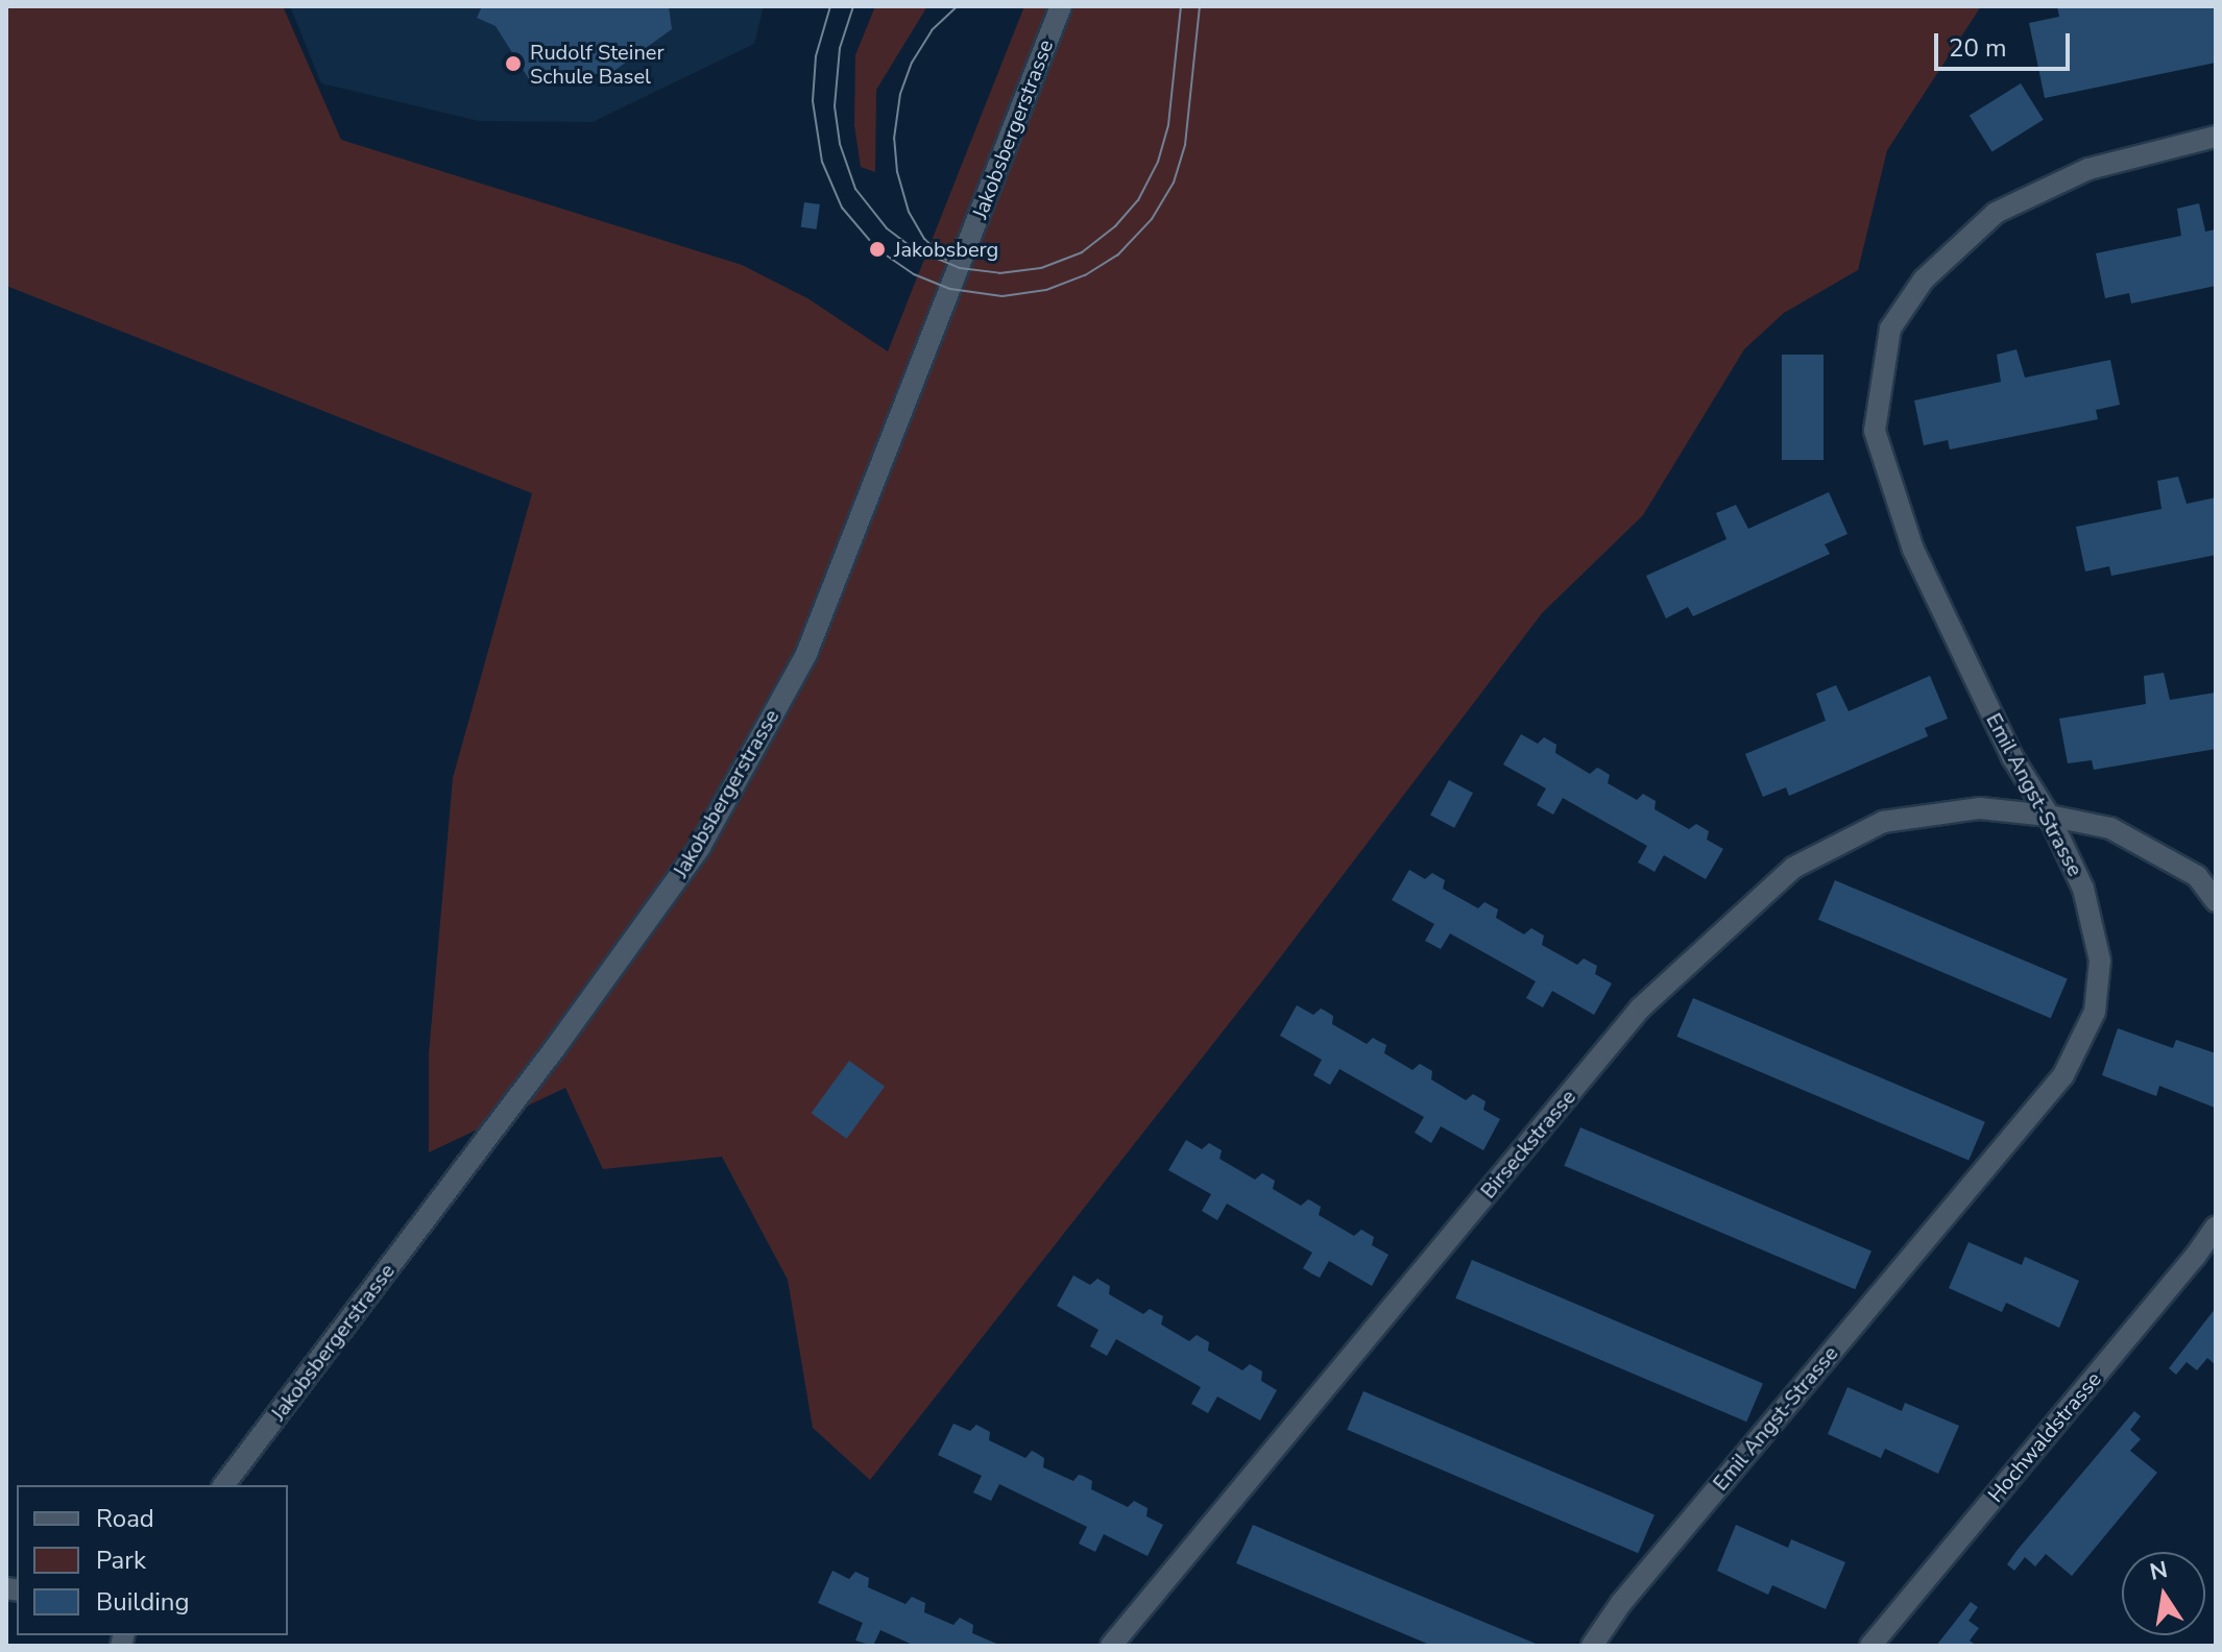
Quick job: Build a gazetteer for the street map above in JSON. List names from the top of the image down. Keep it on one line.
{"streets":{"street":["Jakobsbergerstrasse","Emil Angst-Strasse","Birseckstrasse","Hochwaldstrasse"]},"crossings":[["Emil Angst-Strasse","Birseckstrasse"]],"places":["Rudolf Steiner Schule Basel","Jakobsberg"],"legend":["Road","Park","Building"],"scale_bar":"20 m","north":"top"}
